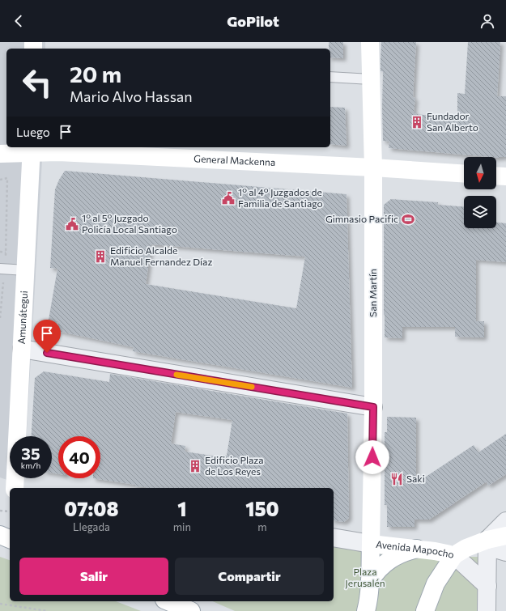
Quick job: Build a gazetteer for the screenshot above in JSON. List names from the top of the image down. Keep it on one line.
{"streets":{"main road":["General Mackenna","San Martín","Amunátegui","Avenida Mapocho"]},"crossings":[["General Mackenna","San Martín"],["General Mackenna","Amunátegui"],["San Martín","Avenida Mapocho"]],"parks":["Plaza Jerusalén"],"places":{"building":["Fundador San Alberto","Edificio Alcalde Manuel Fernandez Díaz","Edificio Plaza de Los Reyes"],"public building":["1° al 4° Juzgados de Familia de Santiago","1° al 5° Juzgado Policía Local Santiago"],"sports":["Gimnasio Pacific"],"restaurant":["Saki"]},"north":"bottom","page":{"header":"GoPilot","turn":["20 m","Mario Alvo Hassan"],"then":"Luego","speed":"35 km/h","limit":"40","eta":["07:08","Llegada","1","min","150","m"],"buttons":["Salir","Compartir"]}}
